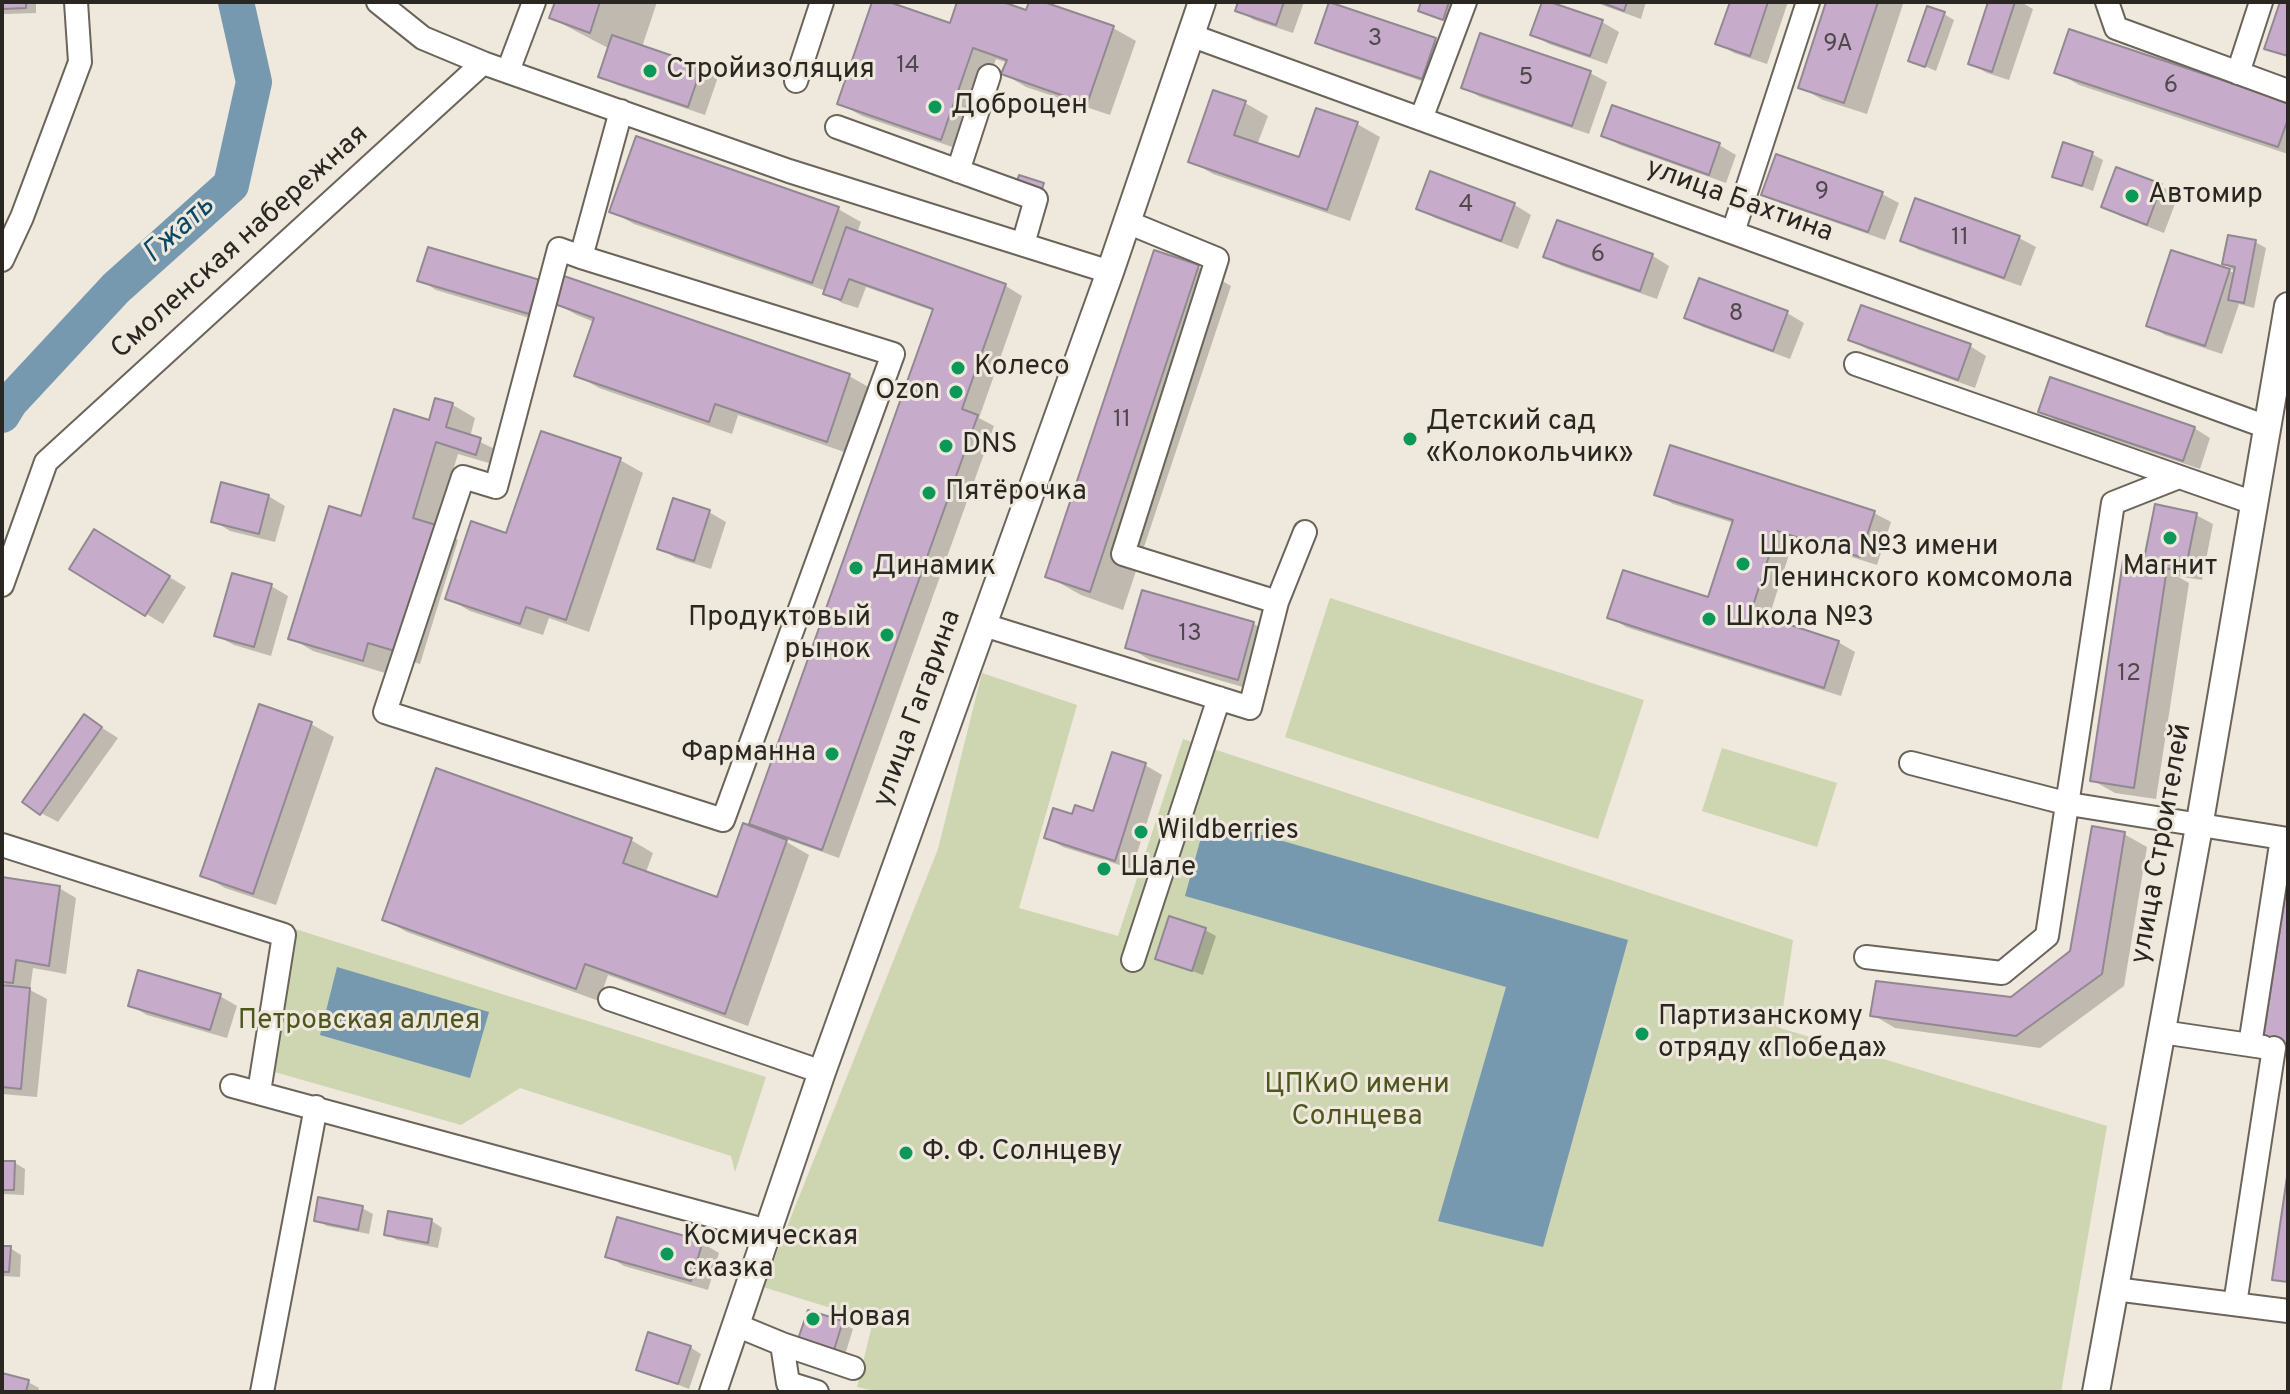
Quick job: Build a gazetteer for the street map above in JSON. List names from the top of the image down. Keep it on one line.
{"streets":{"main road":["улица Гагарина","улица Строителей"],"street":["улица Бахтина","Смоленская набережная"]},"crossings":[["улица Бахтина","улица Гагарина"],["улица Бахтина","улица Строителей"]],"water":["Гжать"],"parks":["Петровская аллея","ЦПКиО имени Солнцева"],"places":["Стройизоляция","Доброцен","Автомир","Колесо","Ozon","Детский сад «Колокольчик»","DNS","Пятёрочка","Магнит","Школа №3 имени Ленинского комсомола","Динамик","Школа №3","Продуктовый рынок","Фарманна","Wildberries","Шале","Партизанскому отряду «Победа»","Ф. Ф. Солнцеву","Космическая сказка","Новая"],"house_numbers":["3","9А","14","5","6","9","4","11","6","8","11","13","12"]}
